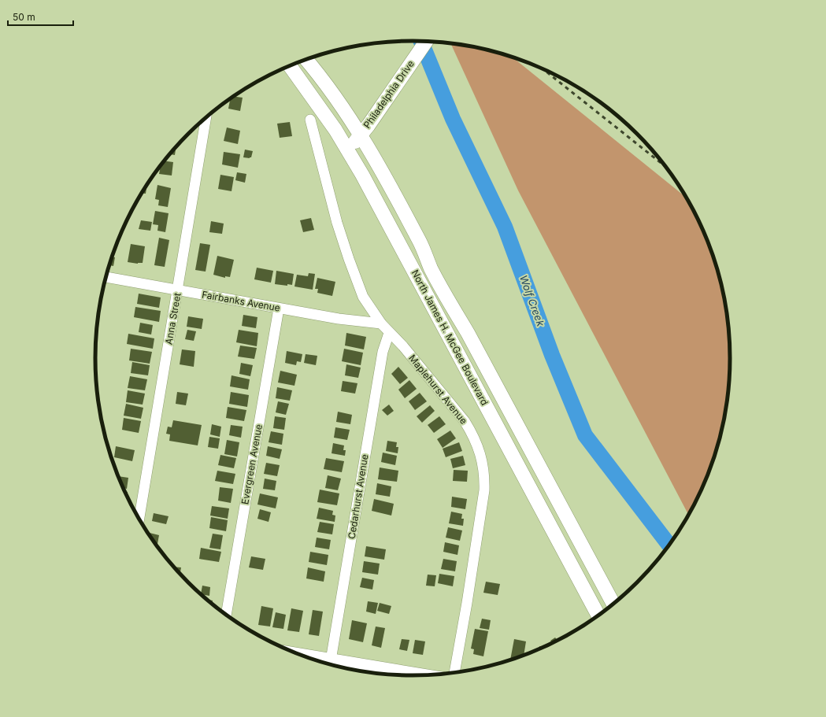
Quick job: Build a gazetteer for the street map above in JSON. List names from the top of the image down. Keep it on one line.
{"streets":{"main road":["Philadelphia Drive","North James H. McGee Boulevard"],"street":["Fairbanks Avenue","Anna Street","Maplehurst Avenue","Evergreen Avenue","Cedarhurst Avenue"]},"crossings":[["Philadelphia Drive","North James H. McGee Boulevard"],["Fairbanks Avenue","Anna Street"],["Fairbanks Avenue","Maplehurst Avenue"],["Fairbanks Avenue","Evergreen Avenue"],["Maplehurst Avenue","Cedarhurst Avenue"]],"water":["Wolf Creek"],"scale_bar":"50 m"}
